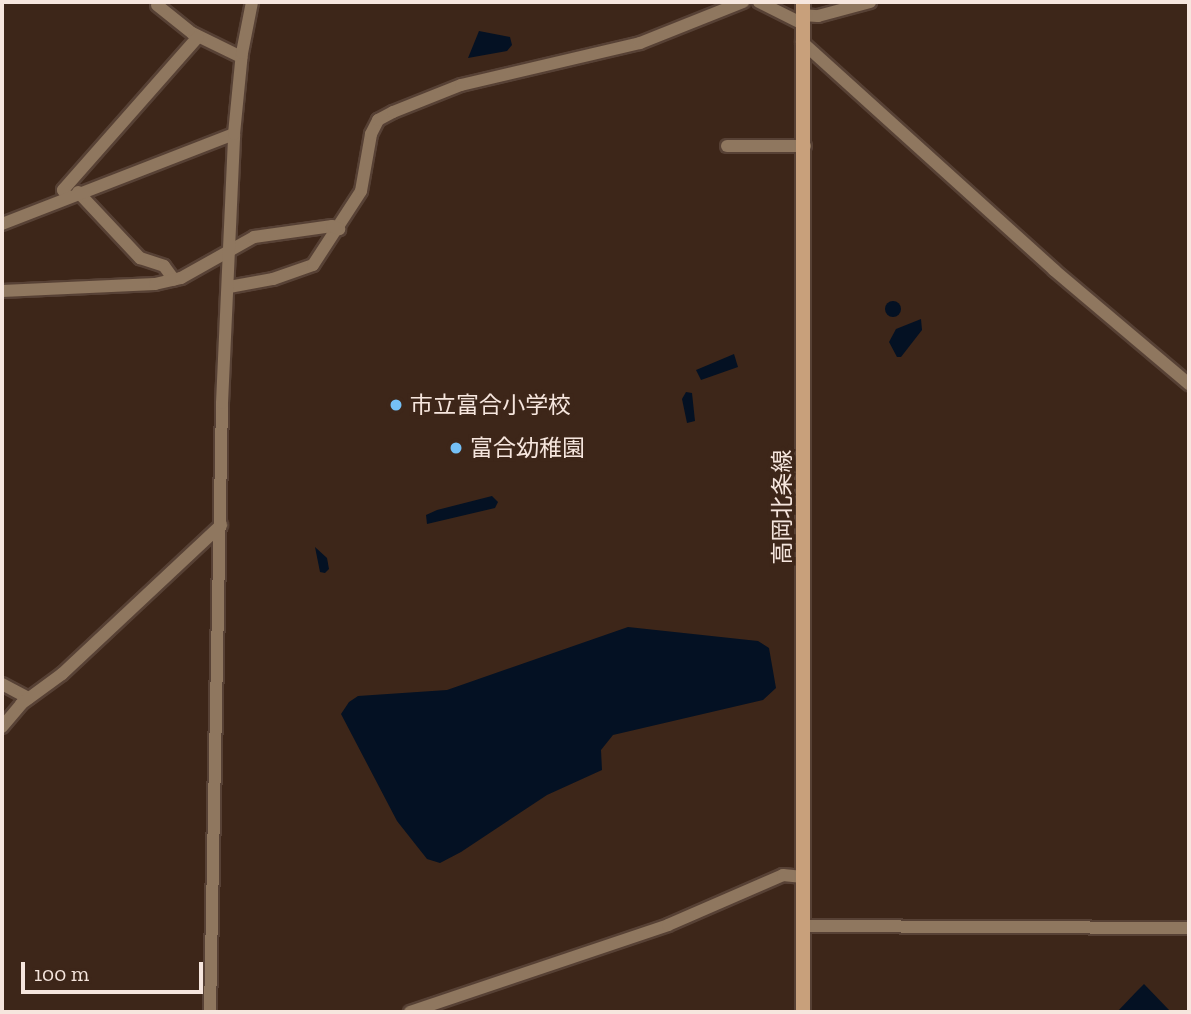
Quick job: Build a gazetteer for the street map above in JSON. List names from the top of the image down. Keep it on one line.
{"streets":{"main road":["高岡北条線"]},"places":["市立富合小学校","富合幼稚園"],"scale_bar":"100 m"}
